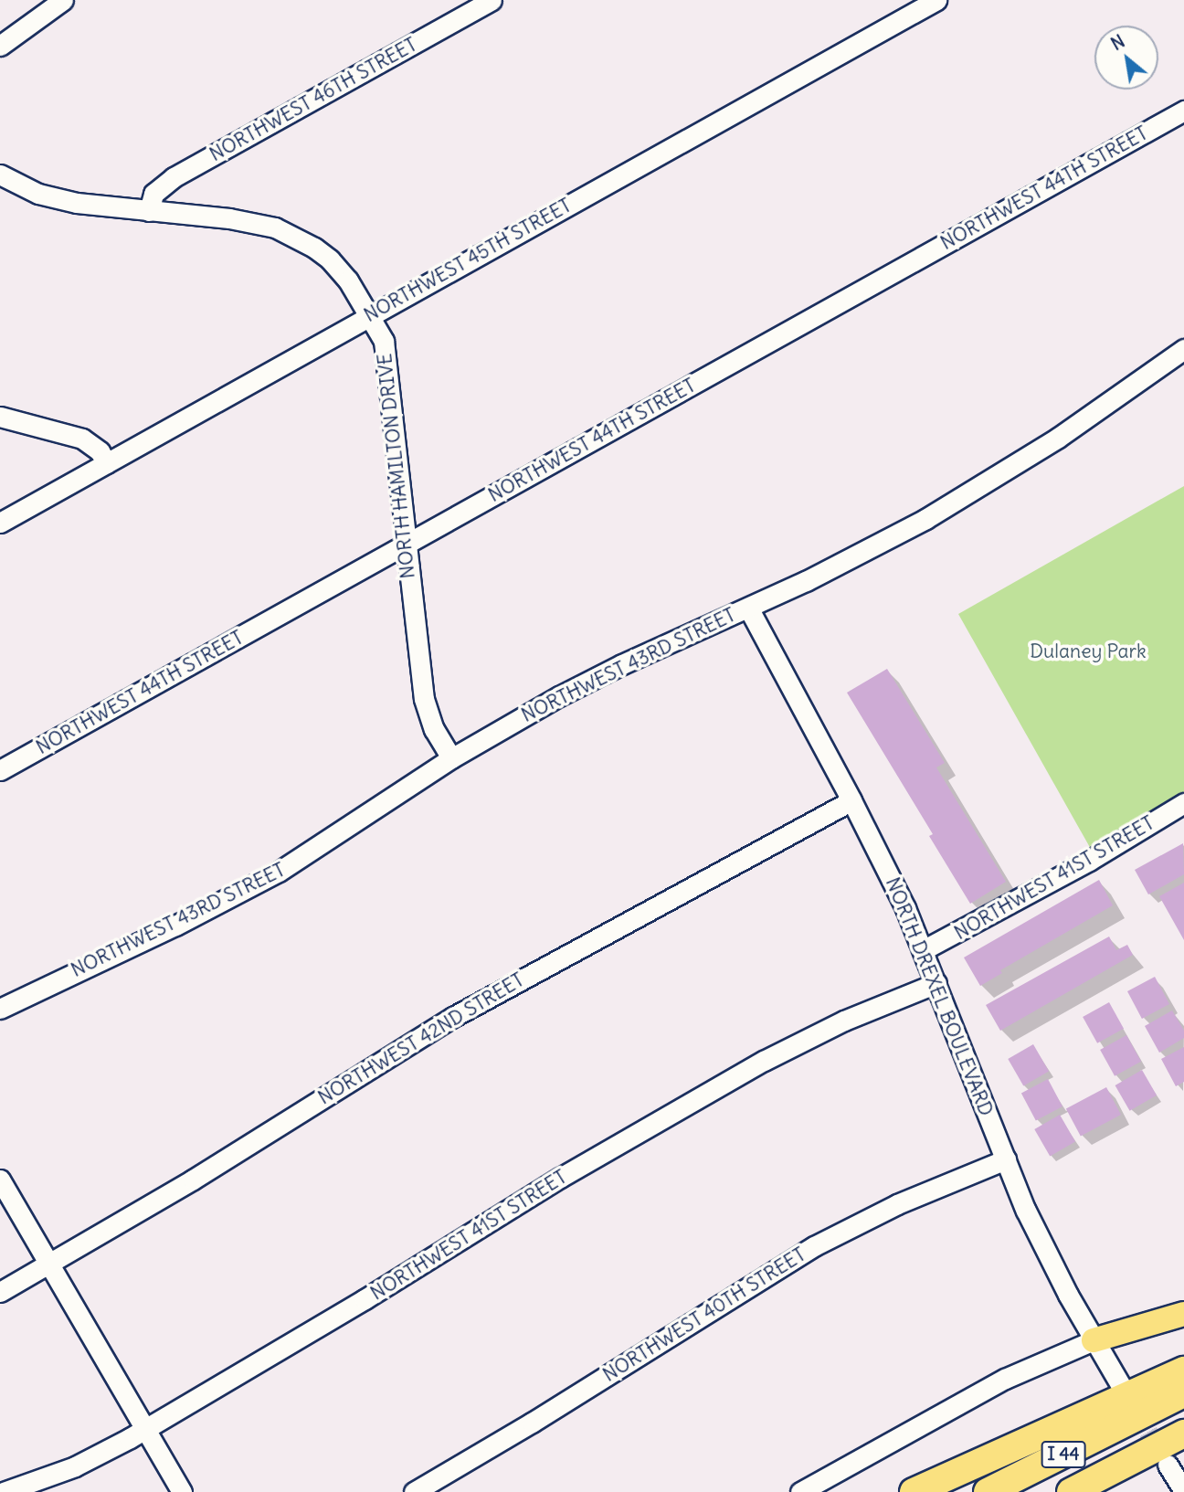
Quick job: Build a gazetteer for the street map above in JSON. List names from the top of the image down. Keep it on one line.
{"streets":{"highway":["I 44"],"street":["NORTHWEST 46TH STREET","NORTHWEST 44TH STREET","NORTHWEST 45TH STREET","NORTH HAMILTON DRIVE","NORTHWEST 43RD STREET","NORTHWEST 41ST STREET","NORTH DREXEL BOULEVARD","NORTHWEST 42ND STREET","NORTHWEST 40TH STREET"]},"crossings":[["NORTHWEST 46TH STREET","NORTH HAMILTON DRIVE"],["NORTHWEST 44TH STREET","NORTH HAMILTON DRIVE"],["NORTHWEST 45TH STREET","NORTH HAMILTON DRIVE"],["NORTH HAMILTON DRIVE","NORTHWEST 43RD STREET"],["NORTHWEST 43RD STREET","NORTH DREXEL BOULEVARD"],["NORTHWEST 41ST STREET","NORTH DREXEL BOULEVARD"],["NORTH DREXEL BOULEVARD","NORTHWEST 42ND STREET"],["NORTH DREXEL BOULEVARD","NORTHWEST 40TH STREET"]],"parks":["Dulaney Park"],"north":"top left"}
